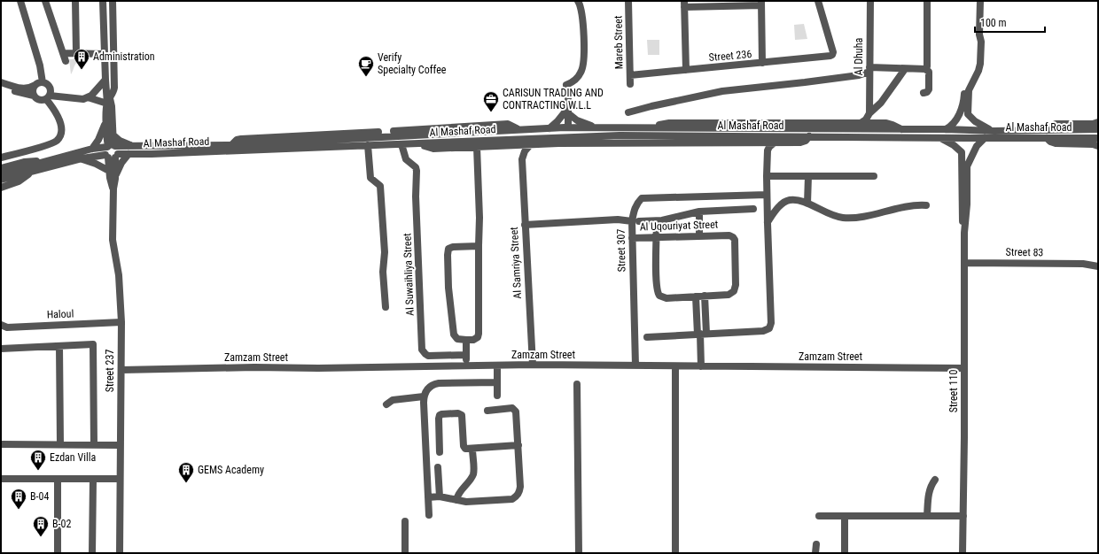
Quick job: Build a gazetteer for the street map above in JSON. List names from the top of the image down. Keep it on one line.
{"streets":{"street":["Mareb Street","Street 236","Al Dhuha","Al Mashaf Road","Al Uqouriyat Street","Street 307","Street 83","Al Samriya Street","Al Suwaihliya Street","Haloul","Zamzam Street","Street 237","Street 110"]},"crossings":[["Mareb Street","Street 236"],["Al Mashaf Road","Al Samriya Street"],["Al Mashaf Road","Al Suwaihliya Street"],["Al Mashaf Road","Street 237"],["Al Mashaf Road","Street 110"],["Al Uqouriyat Street","Street 307"],["Street 307","Al Samriya Street"],["Street 307","Zamzam Street"],["Street 83","Street 110"],["Al Samriya Street","Zamzam Street"],["Haloul","Street 237"],["Zamzam Street","Street 237"],["Zamzam Street","Street 110"]],"places":{"building":["Administration","Ezdan Villa","GEMS Academy","B-04","B-02"],"cafe":["Verify Specialty Coffee"],"office":["CARISUN TRADING AND CONTRACTING W.L.L"]},"scale_bar":"100 m"}
